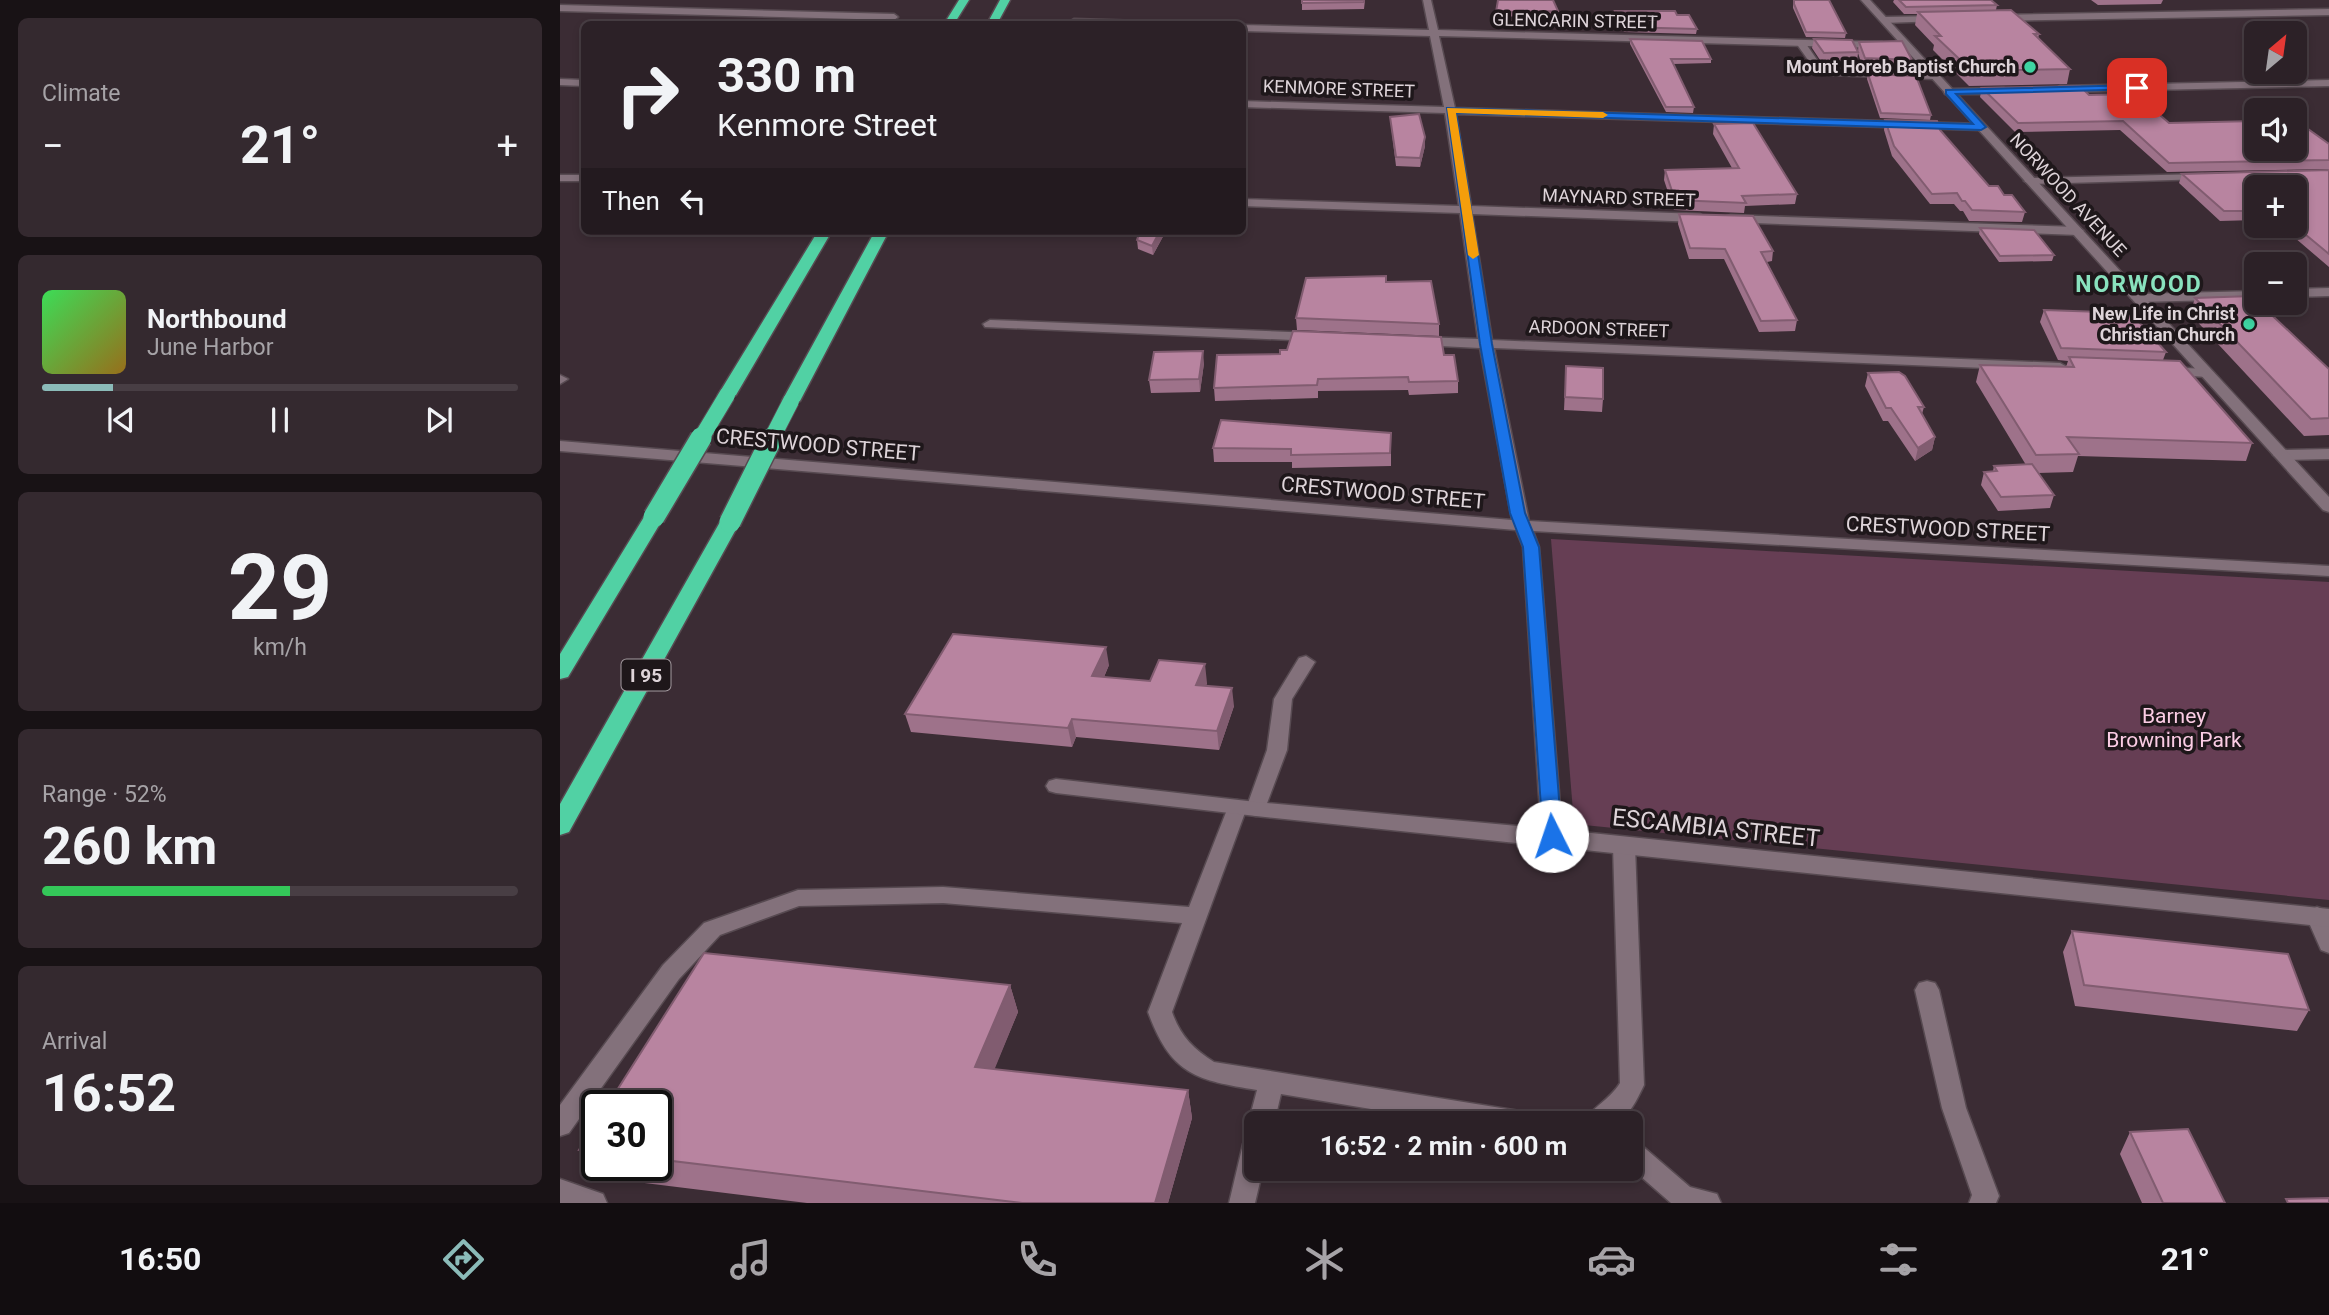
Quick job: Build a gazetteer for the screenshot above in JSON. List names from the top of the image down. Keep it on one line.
{"streets":{"highway":["I 95"],"street":["GLENCARIN STREET","KENMORE STREET","NORWOOD AVENUE","MAYNARD STREET","ARDOON STREET","CRESTWOOD STREET","ESCAMBIA STREET"]},"crossings":[["GLENCARIN STREET","NORWOOD AVENUE"],["KENMORE STREET","NORWOOD AVENUE"],["NORWOOD AVENUE","MAYNARD STREET"]],"districts":["NORWOOD"],"parks":["Barney Browning Park"],"places":["Mount Horeb Baptist Church","New Life in Christ Christian Church"],"north":"top right","page":{"tile":["Climate",["29","km/h"],["Range · 52%","260 km"],["Arrival","16:52"]],"map_buttons":["+","−"],"turn":["330 m","Kenmore Street"],"heat":["−","21°","+"],"then":"Then","song":["Northbound","June Harbor"],"limit":"30","trip":"16:52 · 2 min · 600 m","tabs":["16:50","21°"]}}
